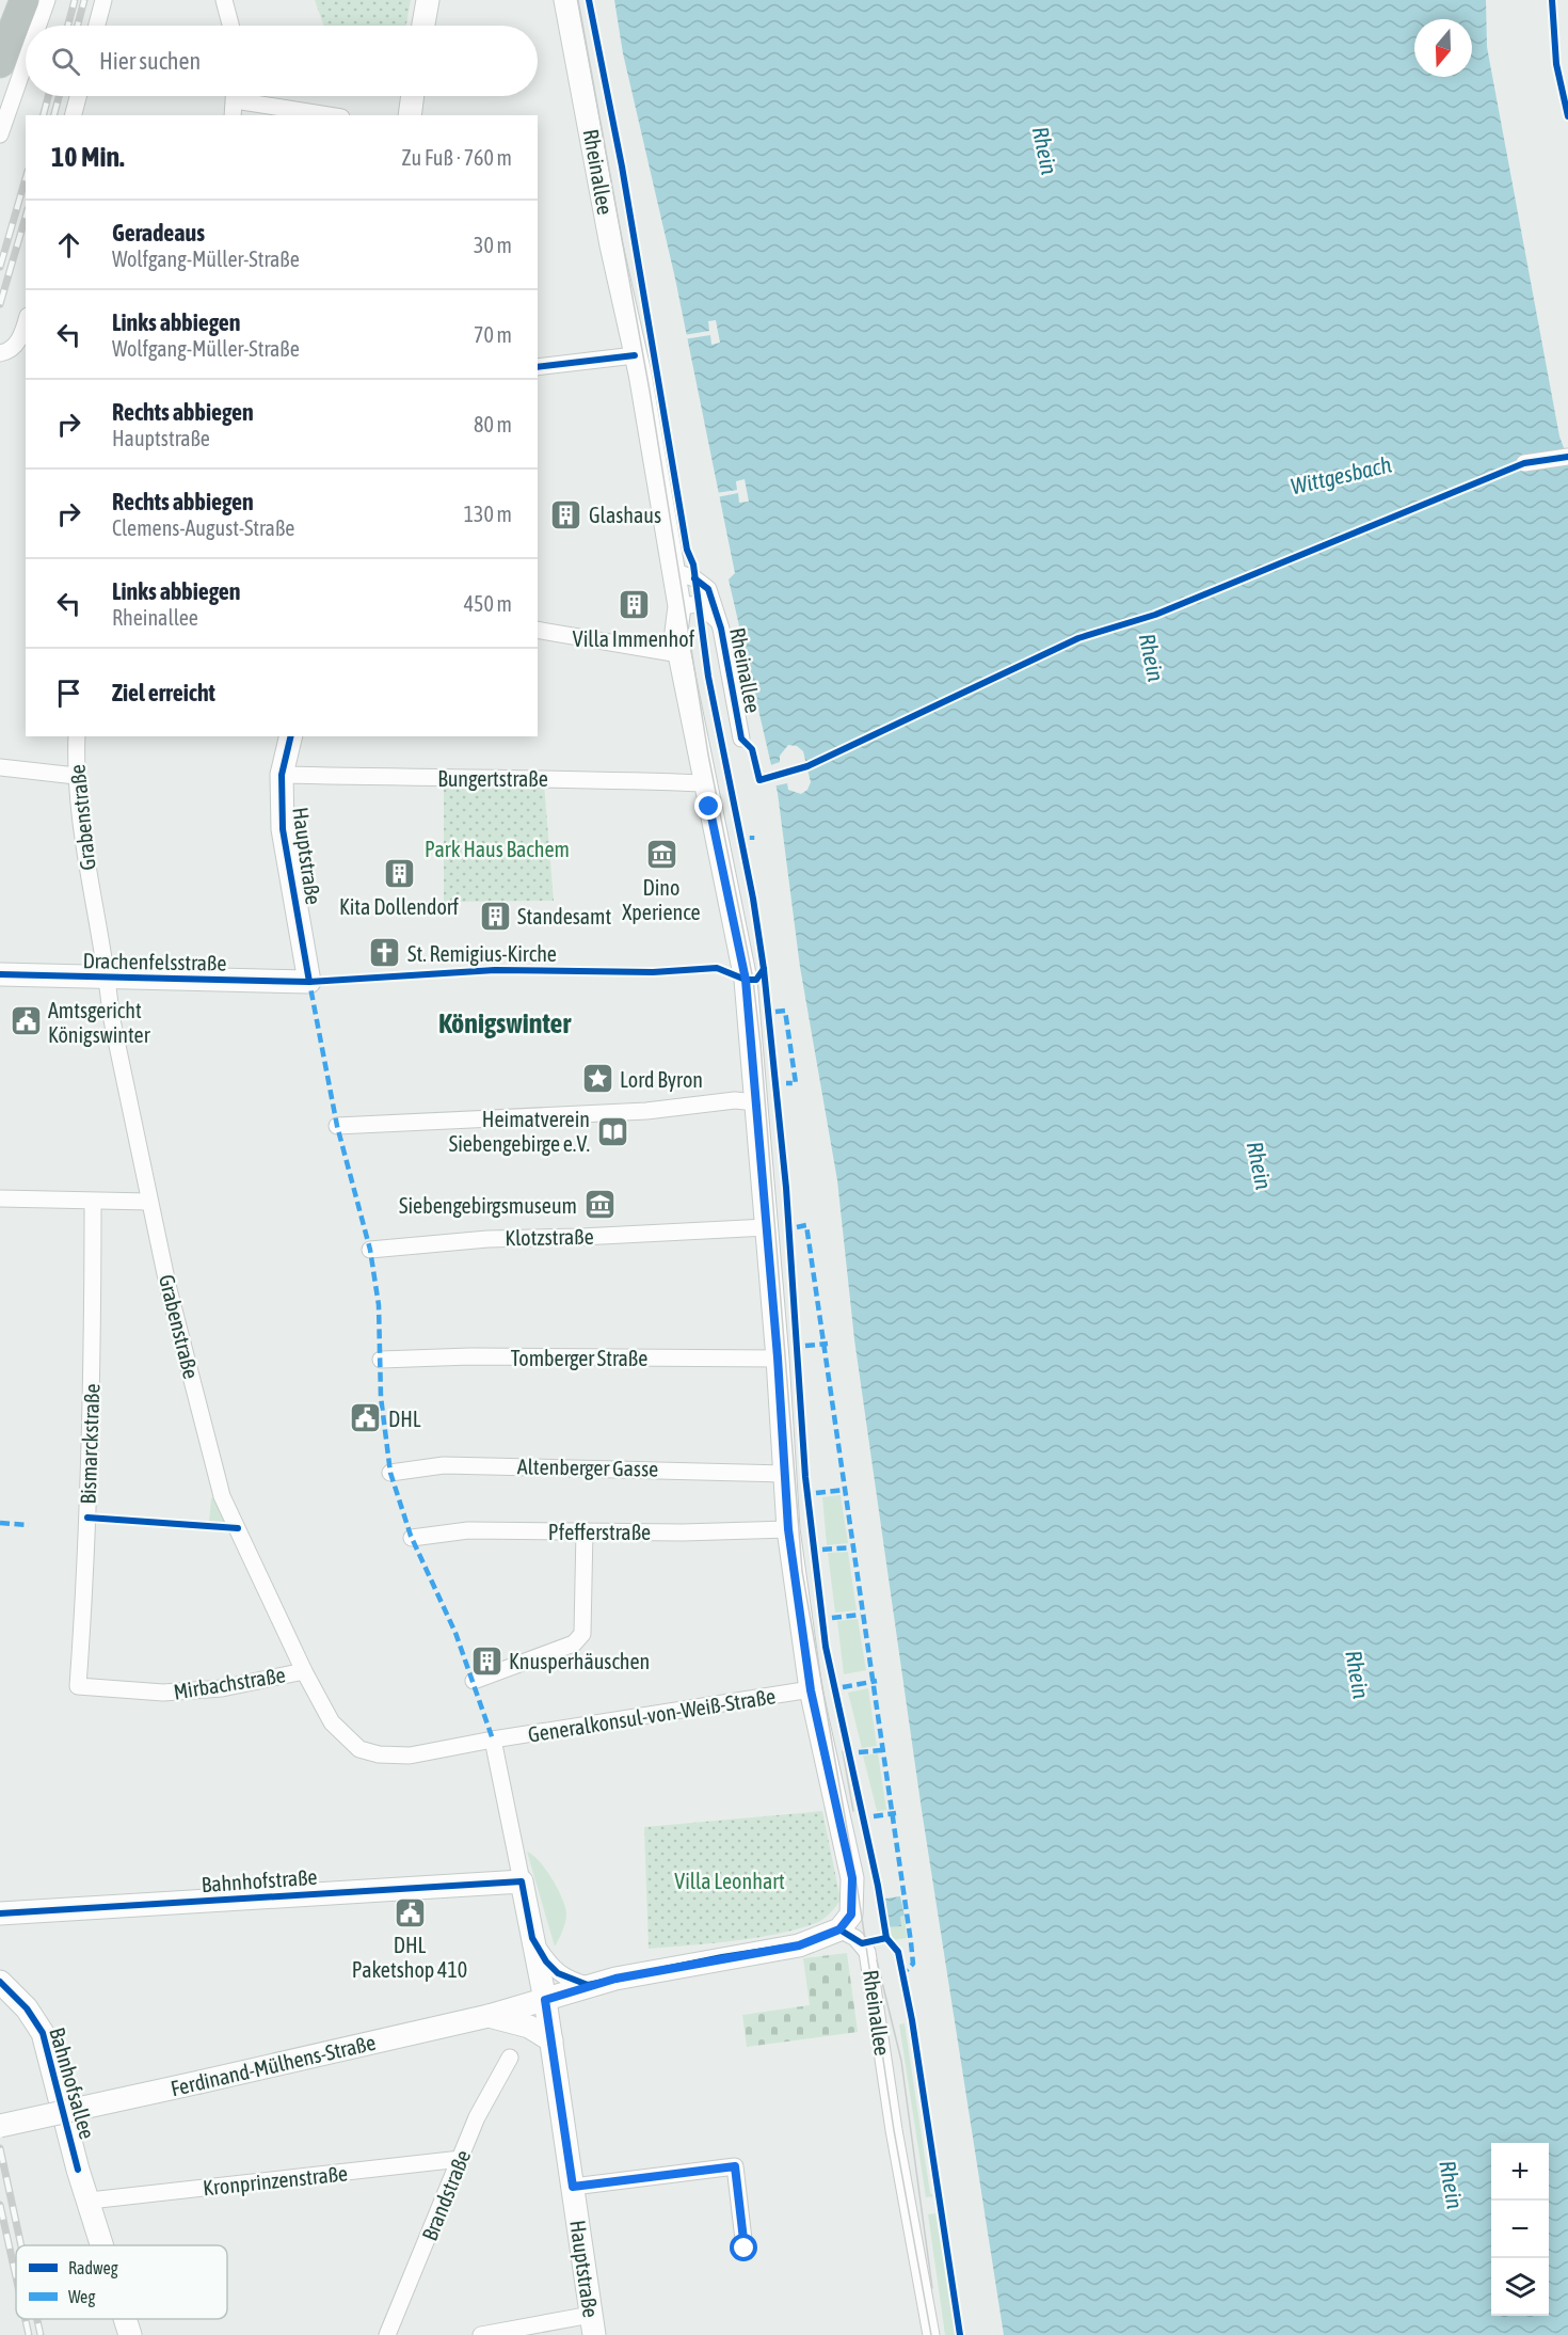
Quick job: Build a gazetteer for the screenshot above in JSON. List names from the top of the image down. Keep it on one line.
{"streets":{"street":["Rheinallee","Bungertstraße","Grabenstraße","Hauptstraße","Drachenfelsstraße","Klotzstraße","Tomberger Straße","Bismarckstraße","Altenberger Gasse","Pfefferstraße","Mirbachstraße","Generalkonsul-von-Weiß-Straße","Bahnhofstraße","Ferdinand-Mülhens-Straße","Bahnhofsallee","Kronprinzenstraße","Brandstraße"]},"crossings":[["Rheinallee","Bungertstraße"],["Rheinallee","Klotzstraße"],["Rheinallee","Tomberger Straße"],["Rheinallee","Altenberger Gasse"],["Rheinallee","Pfefferstraße"],["Rheinallee","Generalkonsul-von-Weiß-Straße"],["Rheinallee","Ferdinand-Mülhens-Straße"],["Bungertstraße","Hauptstraße"],["Grabenstraße","Hauptstraße"],["Grabenstraße","Drachenfelsstraße"],["Grabenstraße","Mirbachstraße"],["Grabenstraße","Generalkonsul-von-Weiß-Straße"],["Hauptstraße","Drachenfelsstraße"],["Hauptstraße","Generalkonsul-von-Weiß-Straße"],["Hauptstraße","Bahnhofstraße"],["Hauptstraße","Ferdinand-Mülhens-Straße"],["Bismarckstraße","Mirbachstraße"],["Bahnhofsallee","Kronprinzenstraße"],["Kronprinzenstraße","Brandstraße"]],"districts":["Königswinter"],"water":["Rhein","Wittgesbach"],"parks":["Park Haus Bachem","Villa Leonhart"],"places":{"building":["Glashaus","Villa Immenhof","Kita Dollendorf","Standesamt","Knusperhäuschen"],"museum":["Dino Xperience","Siebengebirgsmuseum"],"church":["St. Remigius-Kirche"],"public building":["Amtsgericht Königswinter","DHL","DHL Paketshop 410"],"place":["Lord Byron"],"library":["Heimatverein Siebengebirge e.V."]},"legend":["Radweg","Weg"],"north":"bottom","page":{"search":"Hier suchen","heading":["10 Min.","Zu Fuß · 760 m"],"list":[["Geradeaus","Wolfgang-Müller-Straße","30 m"],["Links abbiegen","Wolfgang-Müller-Straße","70 m"],["Rechts abbiegen","Hauptstraße","80 m"],["Rechts abbiegen","Clemens-August-Straße","130 m"],["Links abbiegen","Rheinallee","450 m"],"Ziel erreicht"],"map_buttons":["+","−"]}}
